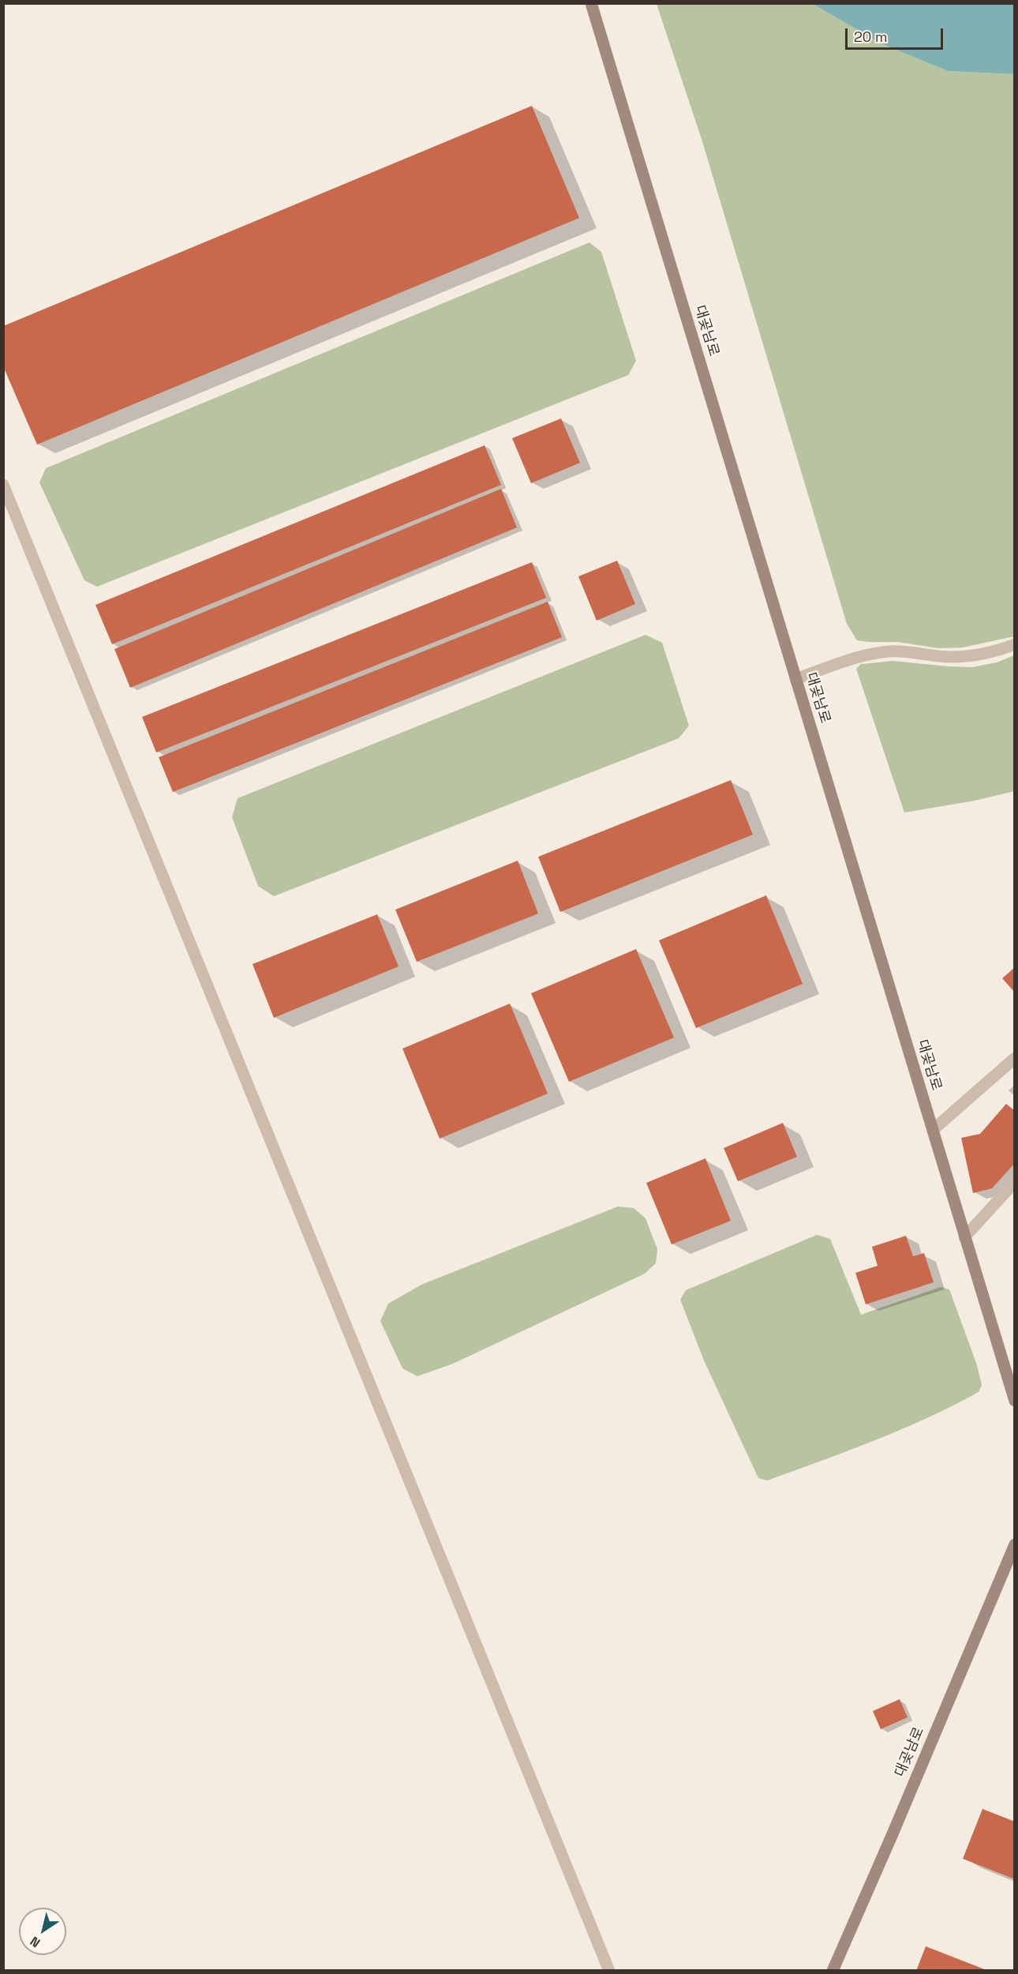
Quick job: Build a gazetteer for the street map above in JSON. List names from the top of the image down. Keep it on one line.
{"streets":{"street":["대곶남로"]},"scale_bar":"20 m","north":"bottom left"}
